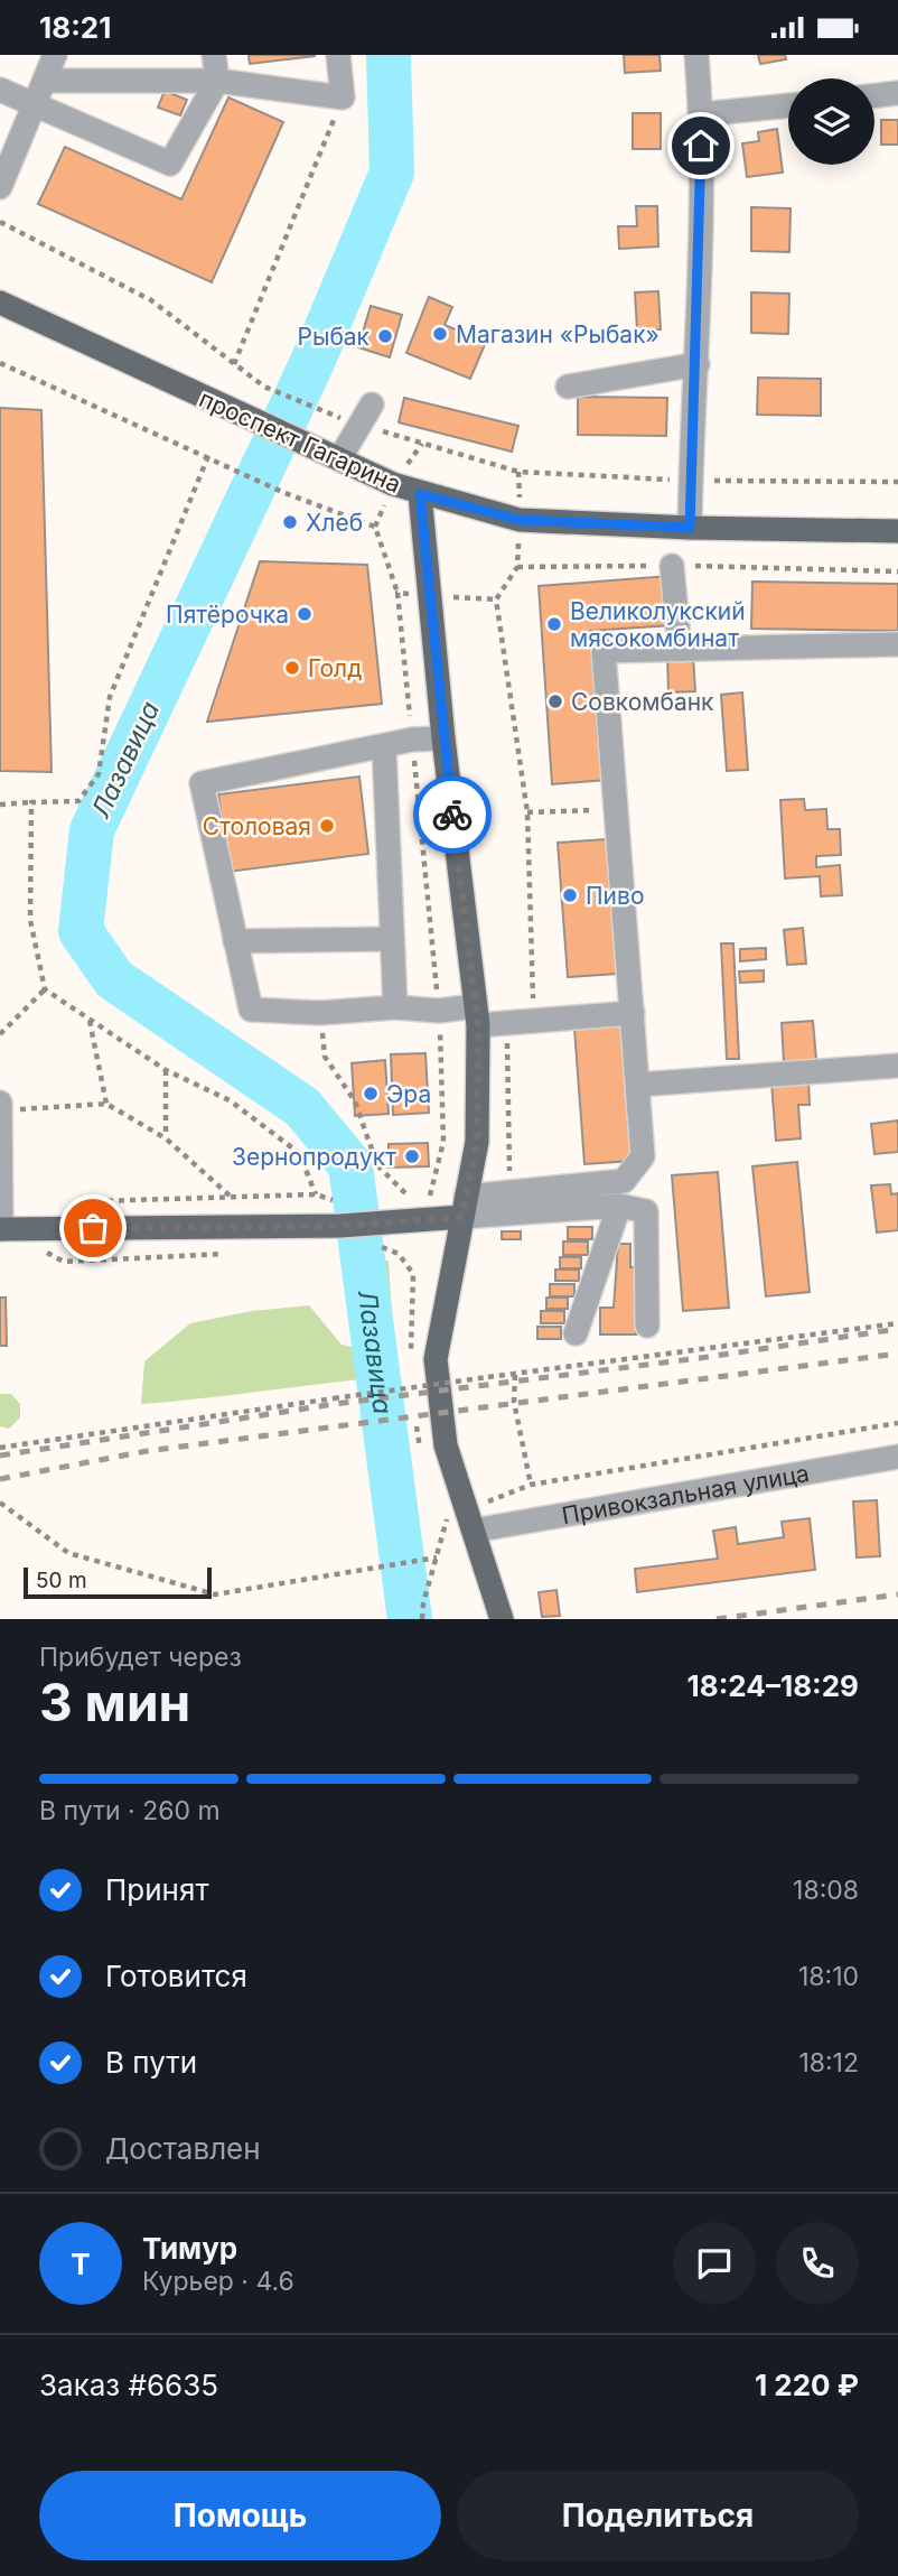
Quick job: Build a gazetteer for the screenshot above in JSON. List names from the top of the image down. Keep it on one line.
{"streets":{"main road":["проспект Гагарина"],"street":["Привокзальная улица"]},"water":["Лазавица"],"places":["Магазин «Рыбак»","Рыбак","Хлеб","Пятёрочка","Великолукский мясокомбинат","Голд","Совкомбанк","Столовая","Пиво","Эра","Зернопродукт"],"scale_bar":"50 m","page":{"status":"18:21","scale":"50 m","heading":["3 мин","Прибудет через","18:24–18:29"],"panel":["Тимур","Курьер · 4.6","Заказ #6635","1 220 ₽"],"bar":"В пути · 260 m","list":[["Принят","18:08"],["Готовится","18:10"],["В пути","18:12"],"Доставлен"],"round":"Т","buttons":["Помощь","Поделиться"]}}
